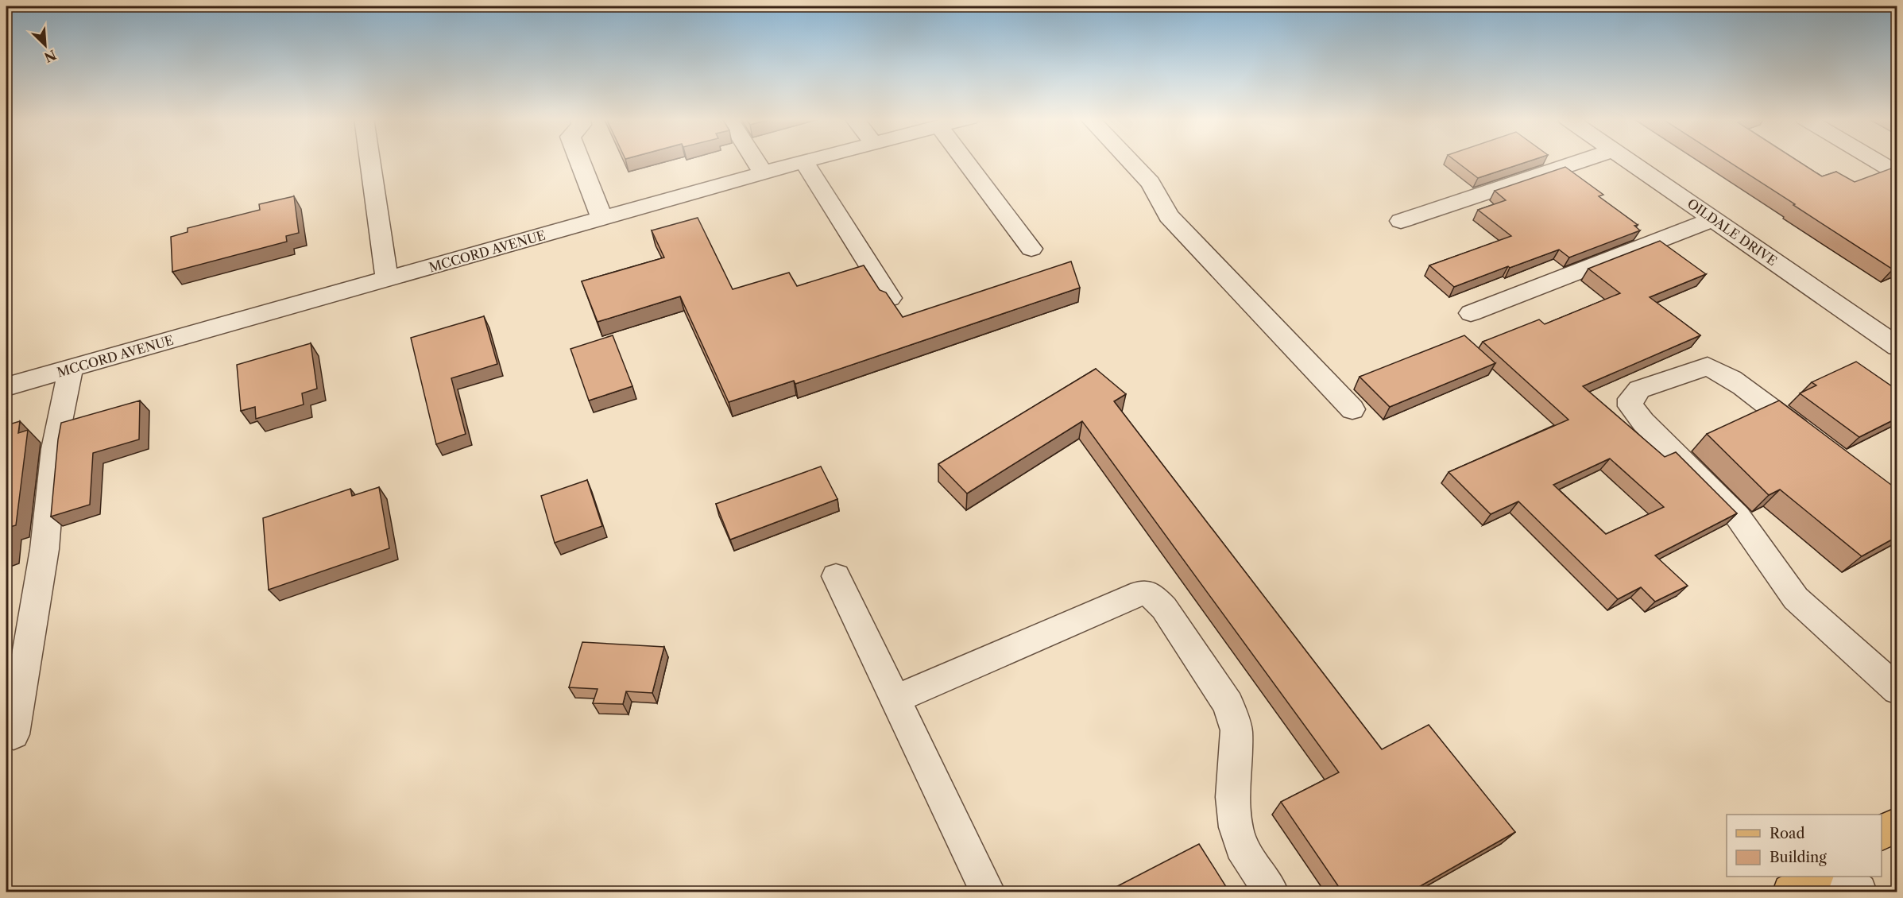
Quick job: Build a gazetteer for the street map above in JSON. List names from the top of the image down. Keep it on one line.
{"streets":{"street":["OILDALE DRIVE","MCCORD AVENUE"]},"legend":["Road","Building"],"north":"bottom right"}
